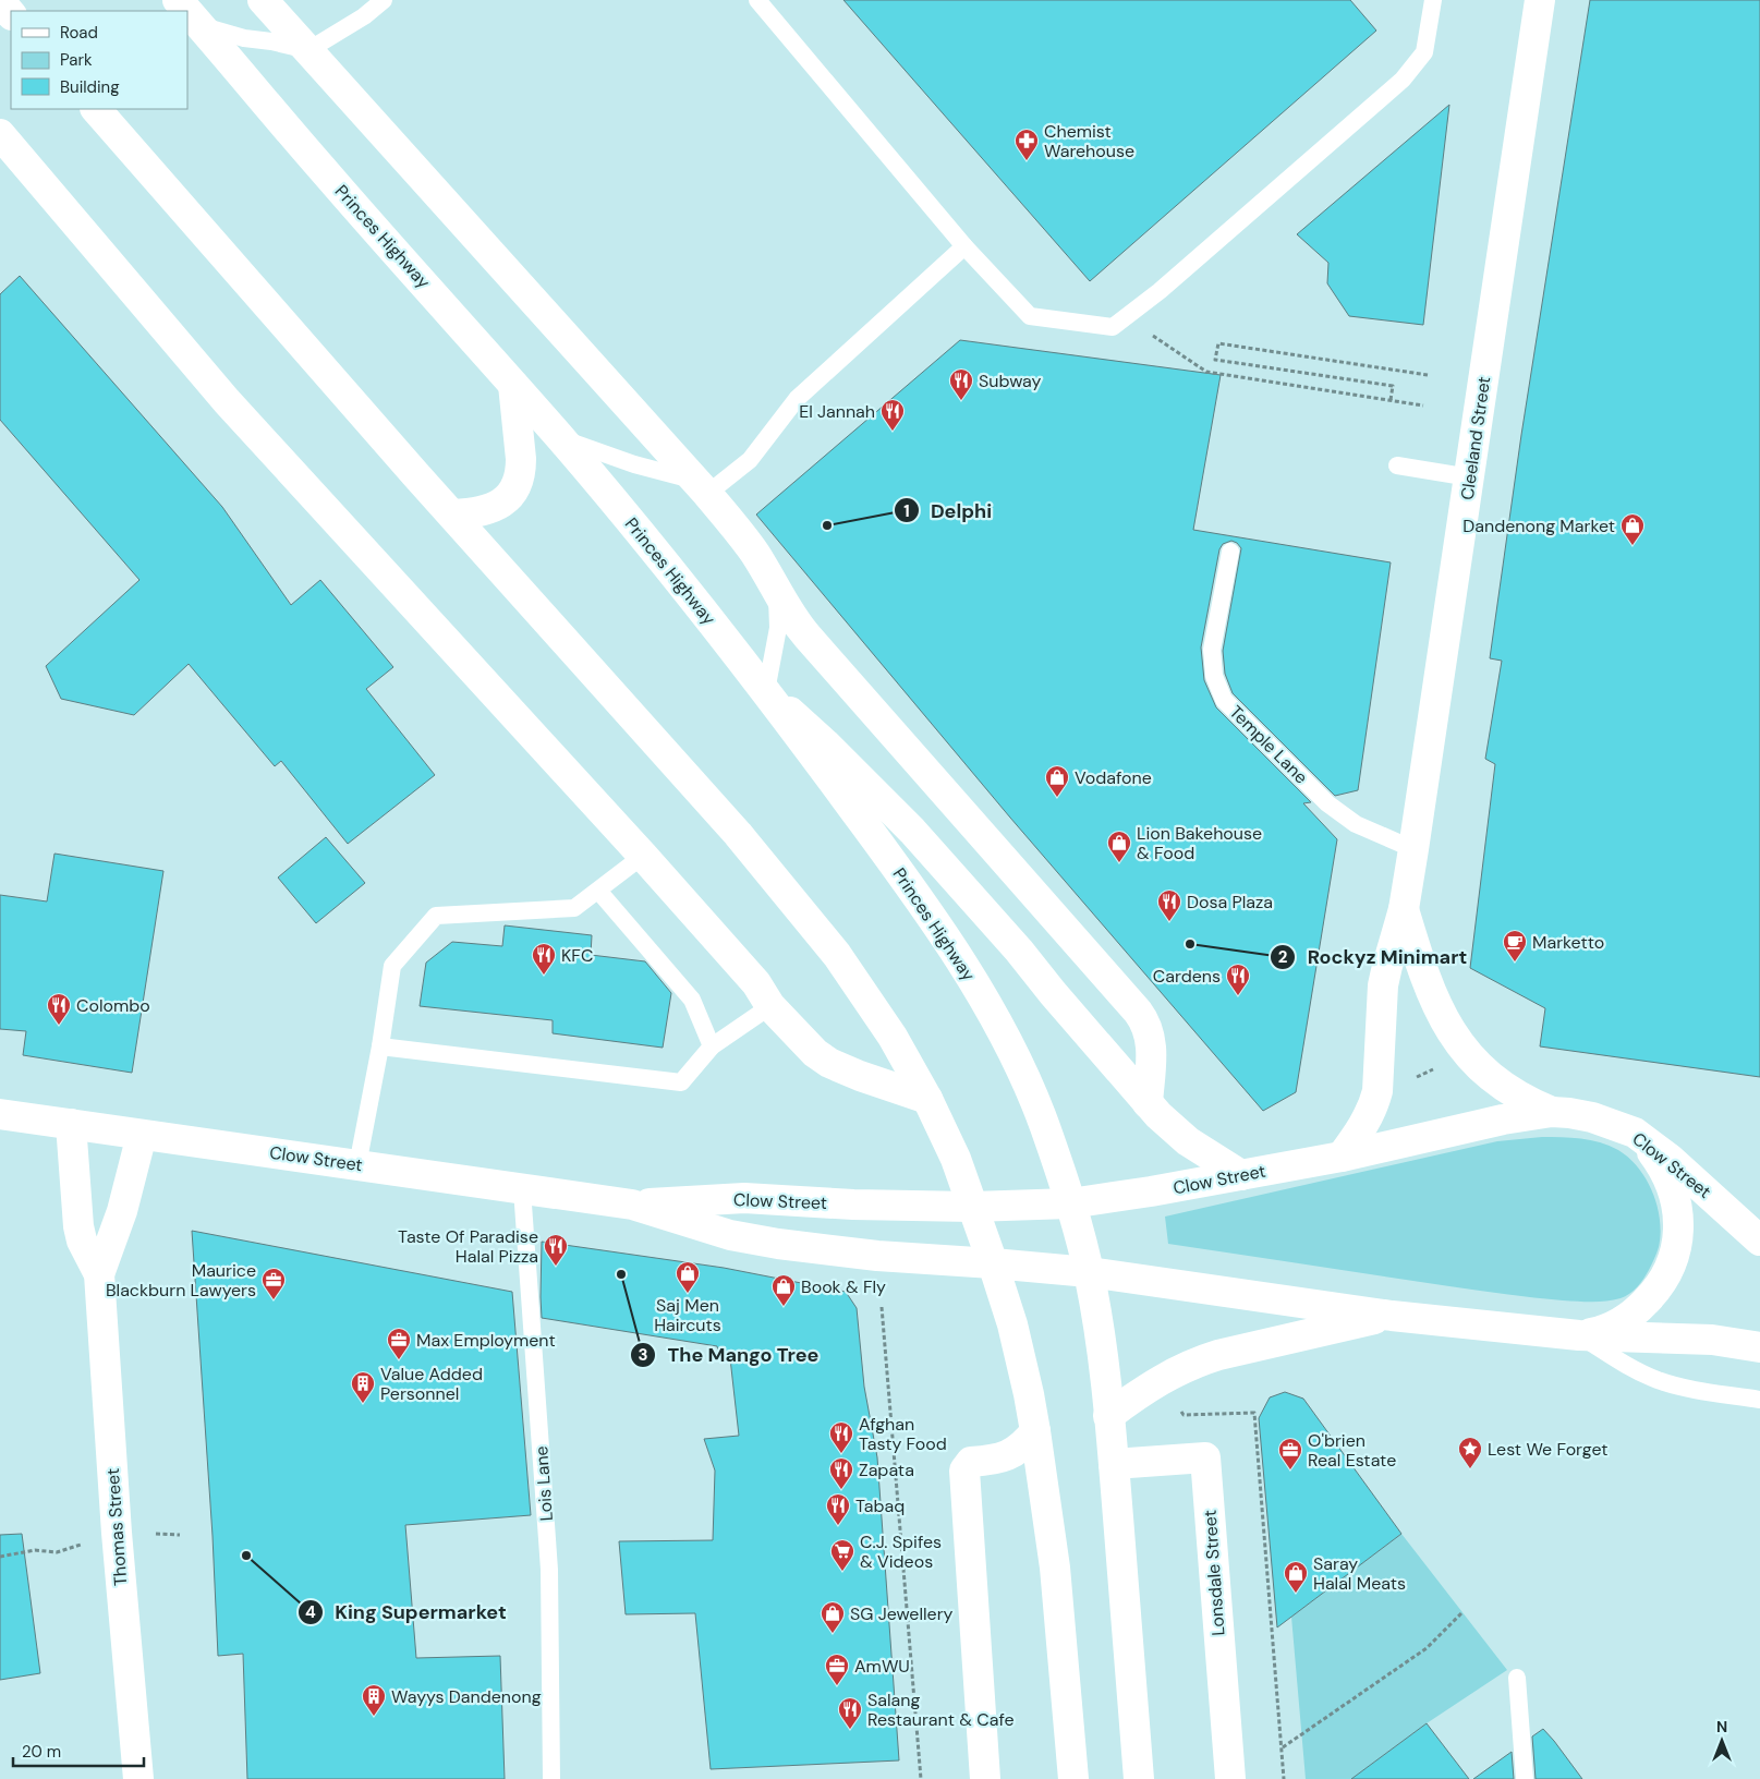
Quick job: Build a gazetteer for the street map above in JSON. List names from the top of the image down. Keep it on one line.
{"streets":{"main road":["Princes Highway","Cleeland Street","Clow Street","Thomas Street","Lonsdale Street"],"lane":["Temple Lane","Lois Lane"]},"crossings":[["Princes Highway","Clow Street"],["Cleeland Street","Temple Lane"],["Cleeland Street","Clow Street"],["Clow Street","Lois Lane"],["Clow Street","Thomas Street"]],"places":{"pharmacy":["Chemist Warehouse"],"restaurant":["Subway","El Jannah","Dosa Plaza","KFC","Cardens","Colombo","Taste Of Paradise Halal Pizza","Afghan Tasty Food","Zapata","Tabaq","Salang Restaurant & Cafe"],"other":["Delphi","Rockyz Minimart","The Mango Tree","King Supermarket"],"shop":["Dandenong Market","Vodafone","Lion Bakehouse & Food","Saj Men Haircuts","Book & Fly","Saray Halal Meats","SG Jewellery"],"cafe":["Marketto"],"office":["Maurice Blackburn Lawyers","Max Employment","O'brien Real Estate","AmWU"],"building":["Value Added Personnel","Wayys Dandenong"],"place":["Lest We Forget"],"supermarket":["C.J. Spifes & Videos"]},"legend":["Road","Park","Building"],"scale_bar":"20 m","north":"top"}
